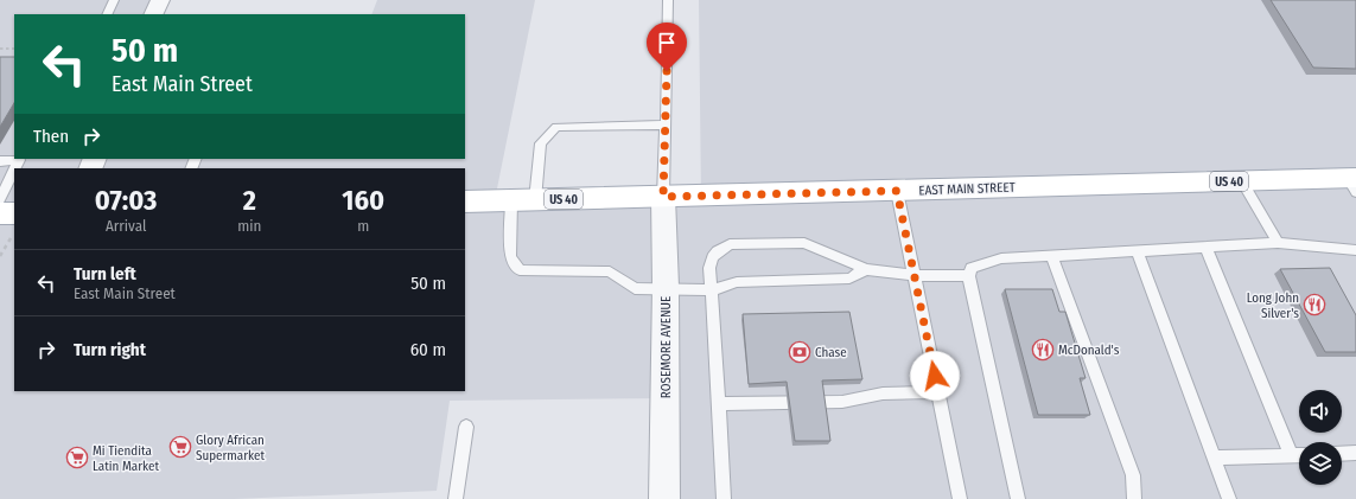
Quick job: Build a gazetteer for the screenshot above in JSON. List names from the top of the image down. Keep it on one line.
{"streets":{"main road":["US 40","EAST MAIN STREET"],"street":["ROSEMORE AVENUE"]},"crossings":[["EAST MAIN STREET","ROSEMORE AVENUE"]],"places":{"restaurant":["Long John Silver's","McDonald's"],"bank":["Chase"],"supermarket":["Glory African Supermarket","Mi Tiendita Latin Market"]},"page":{"turn":["50 m","East Main Street"],"then":"Then","eta":["07:03","Arrival","2","min","160","m"],"list":[{"name":"Turn left","note":"East Main Street","value":"50 m"},{"name":"Turn right","value":"60 m"}]}}
